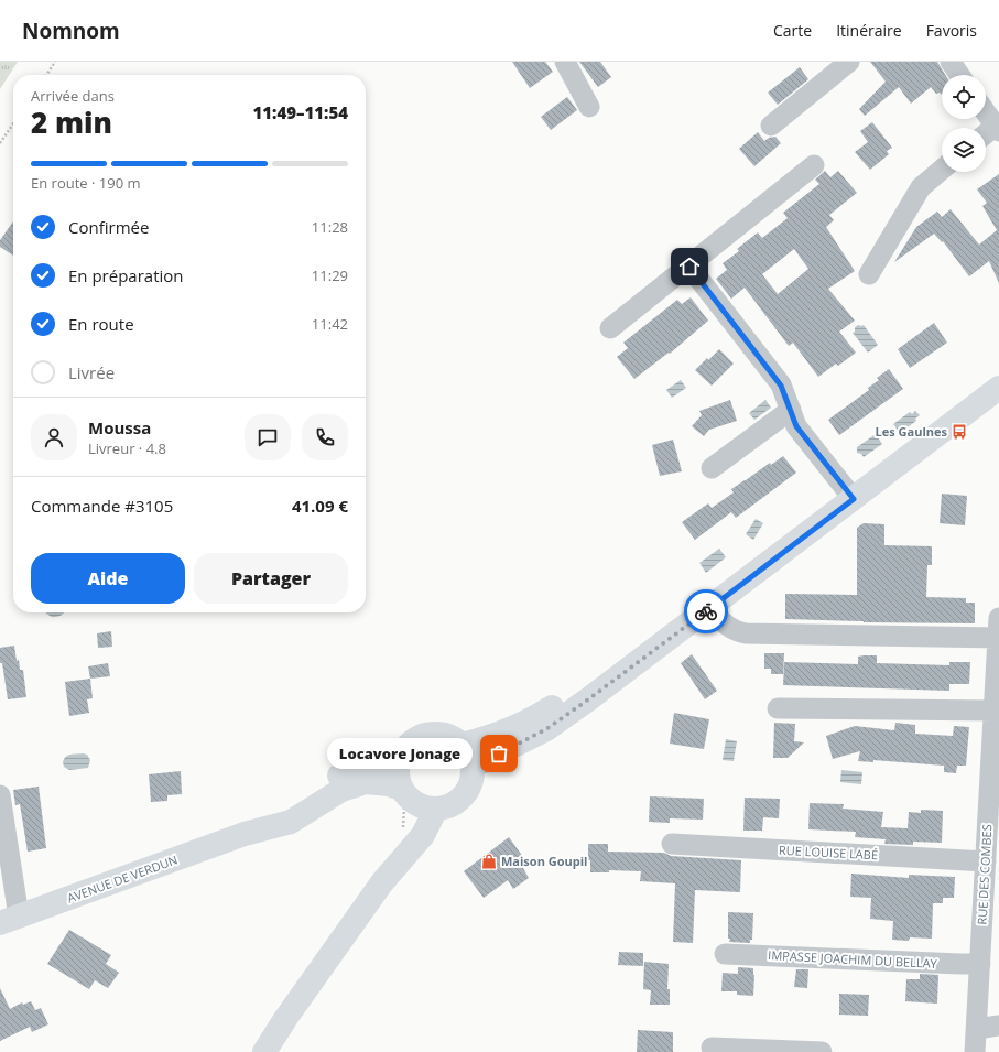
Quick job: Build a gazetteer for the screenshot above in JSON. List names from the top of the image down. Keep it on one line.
{"streets":{"main road":["AVENUE DE VERDUN"],"street":["RUE LOUISE LABÉ","RUE DES COMBES","IMPASSE JOACHIM DU BELLAY"]},"crossings":[["RUE LOUISE LABÉ","RUE DES COMBES"],["RUE DES COMBES","IMPASSE JOACHIM DU BELLAY"]],"places":{"bus stop":["Les Gaulnes"],"other":["Locavore Jonage"],"shop":["Maison Goupil"]},"page":{"header":"Nomnom","nav":["Carte","Itinéraire","Favoris"],"heading":["2 min","Arrivée dans","11:49–11:54"],"panel":["Moussa","Livreur · 4.8","Commande #3105","41.09 €"],"bar":"En route · 190 m","list":[["Confirmée","11:28"],["En préparation","11:29"],["En route","11:42"],"Livrée"],"buttons":["Aide","Partager"],"bubble":"Locavore Jonage"}}
